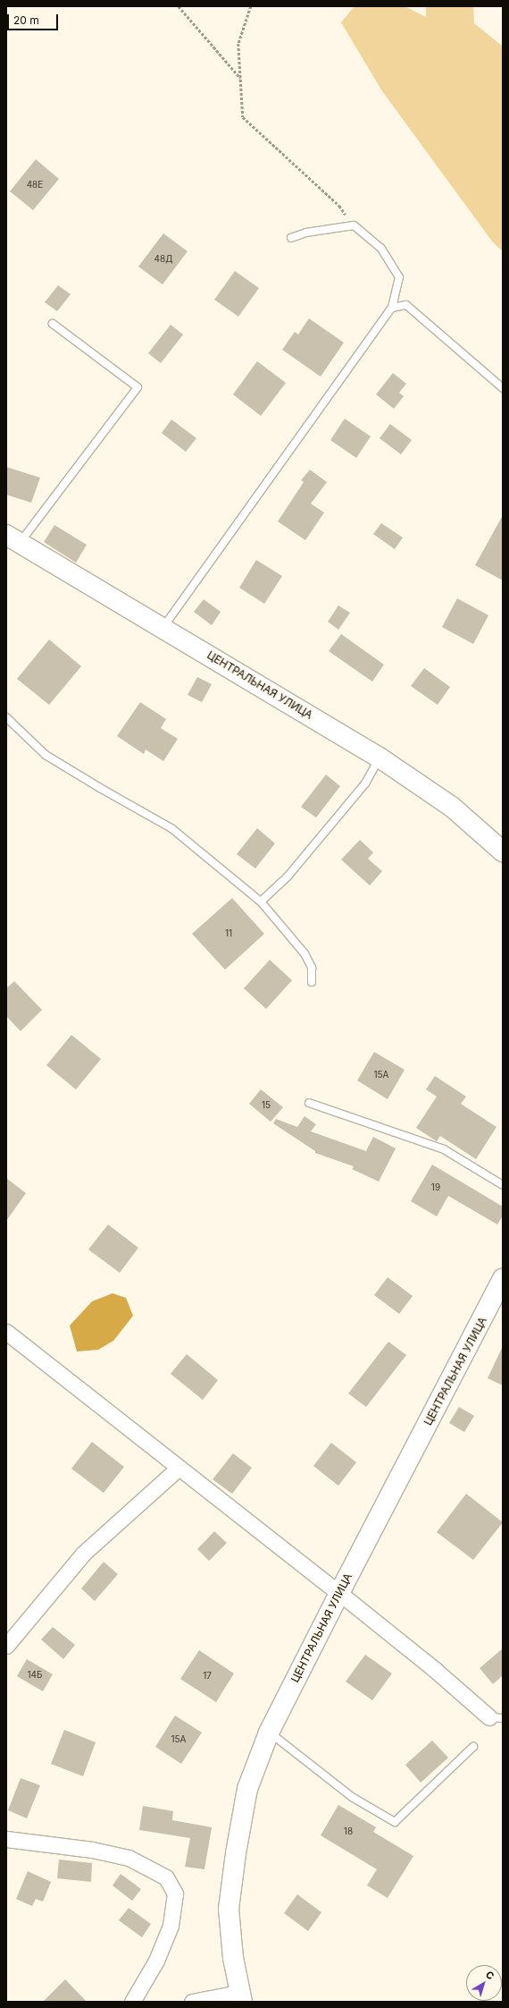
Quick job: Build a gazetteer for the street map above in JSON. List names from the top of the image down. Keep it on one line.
{"streets":{"street":["ЦЕНТРАЛЬНАЯ УЛИЦА"]},"house_numbers":["48Е","48Д","11","15А","15","19","14Б","17","15А","18"],"scale_bar":"20 m","north":"top right"}
